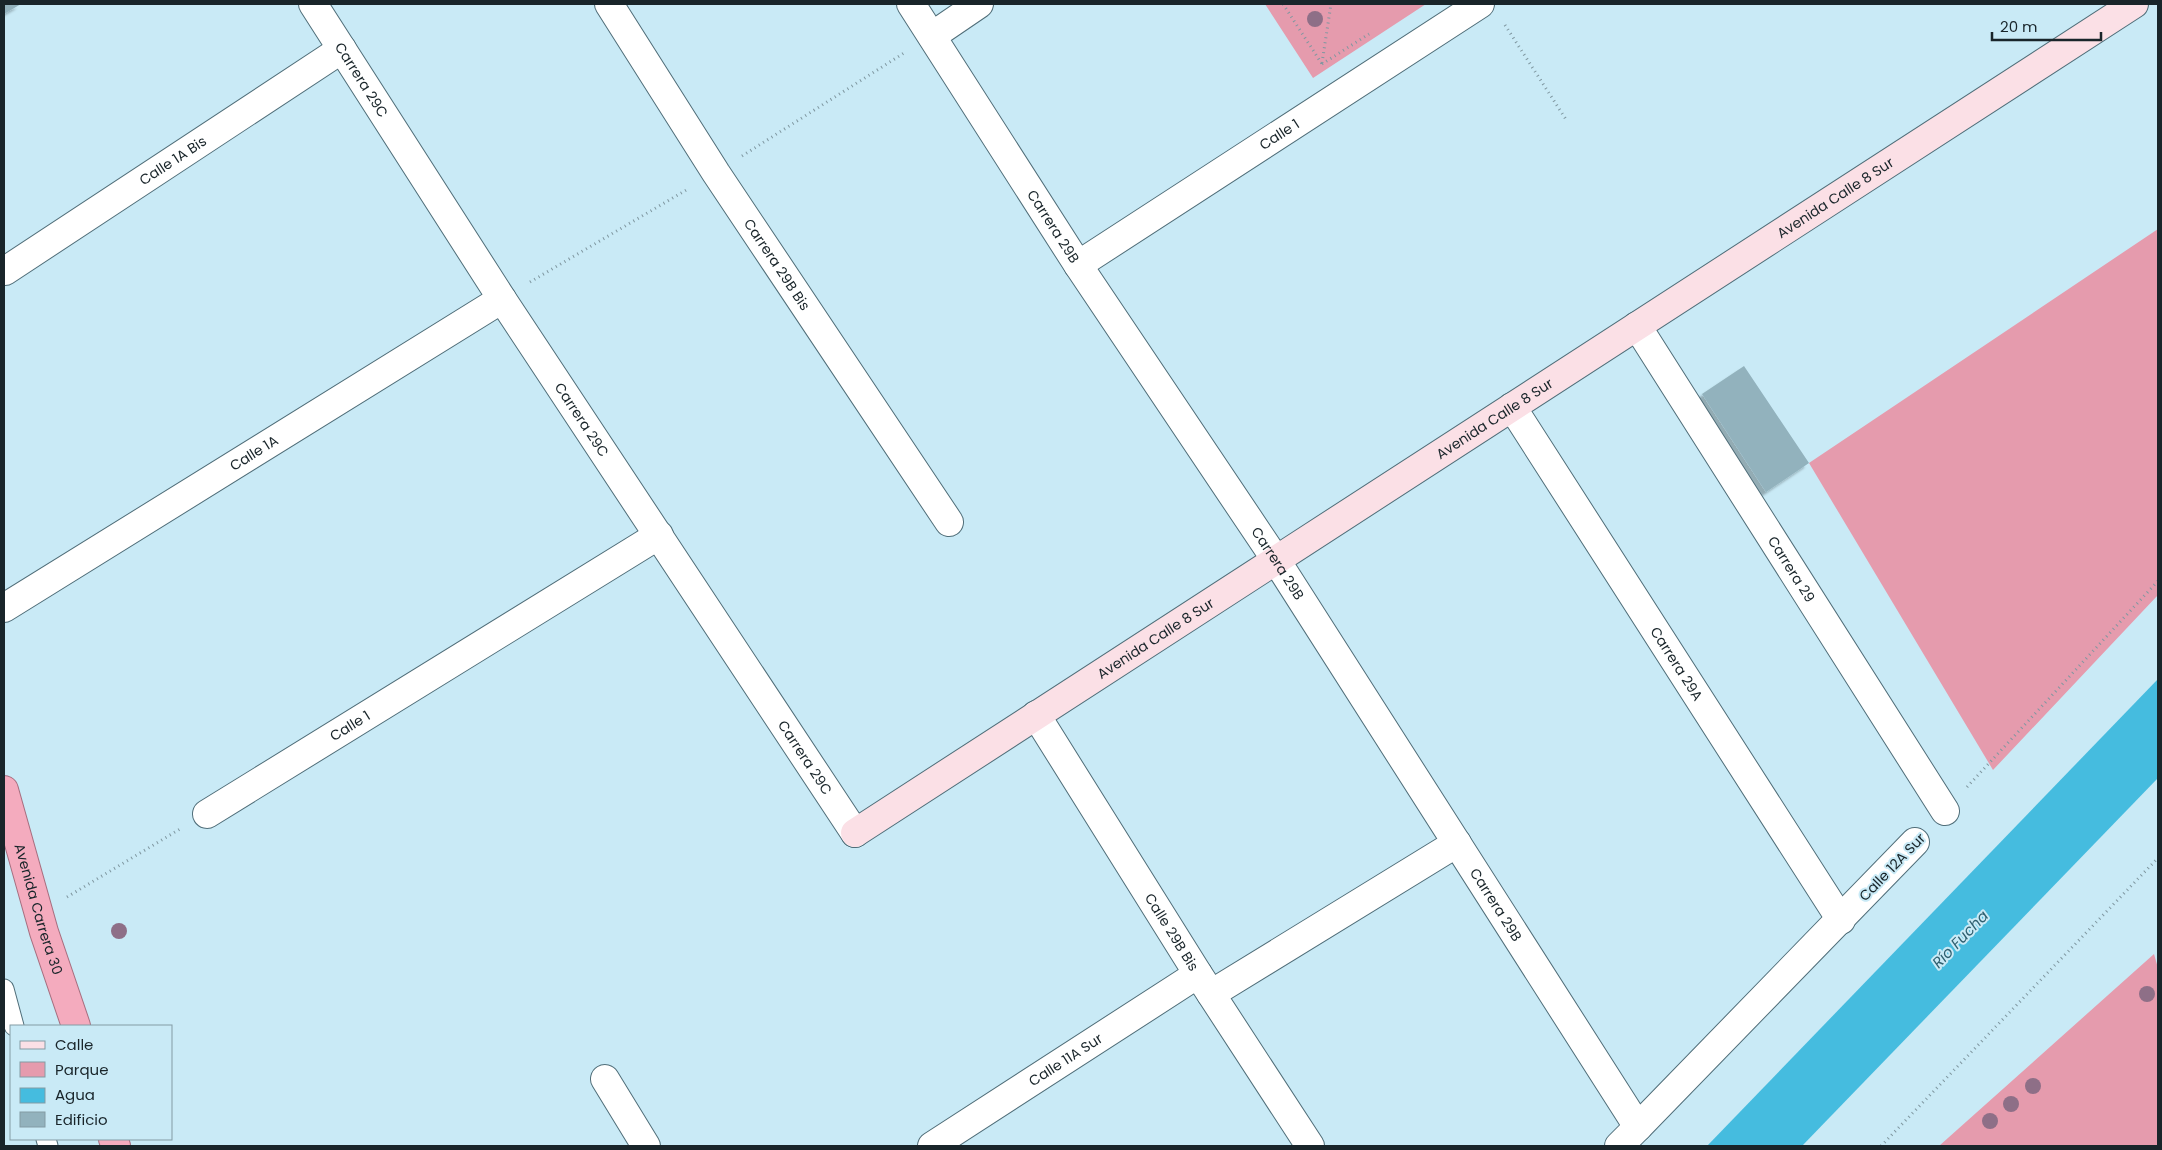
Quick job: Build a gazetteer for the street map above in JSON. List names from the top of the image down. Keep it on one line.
{"streets":{"highway":["Avenida Carrera 30"],"main road":["Avenida Calle 8 Sur"],"street":["Carrera 29C","Calle 1","Calle 1A Bis","Carrera 29B","Carrera 29B Bis","Calle 1A","Carrera 29","Carrera 29A","Calle 12A Sur","Calle 29B Bis","Calle 11A Sur"]},"crossings":[["Carrera 29C","Calle 1"],["Carrera 29C","Calle 1A Bis"],["Carrera 29C","Avenida Calle 8 Sur"],["Carrera 29C","Calle 1A"],["Calle 1","Carrera 29B"],["Avenida Calle 8 Sur","Carrera 29B"],["Avenida Calle 8 Sur","Carrera 29"],["Avenida Calle 8 Sur","Carrera 29A"],["Avenida Calle 8 Sur","Calle 29B Bis"],["Carrera 29B","Calle 12A Sur"],["Carrera 29B","Calle 11A Sur"],["Carrera 29A","Calle 12A Sur"],["Calle 29B Bis","Calle 11A Sur"]],"water":["Río Fucha"],"legend":["Calle","Parque","Agua","Edificio"],"scale_bar":"20 m"}
